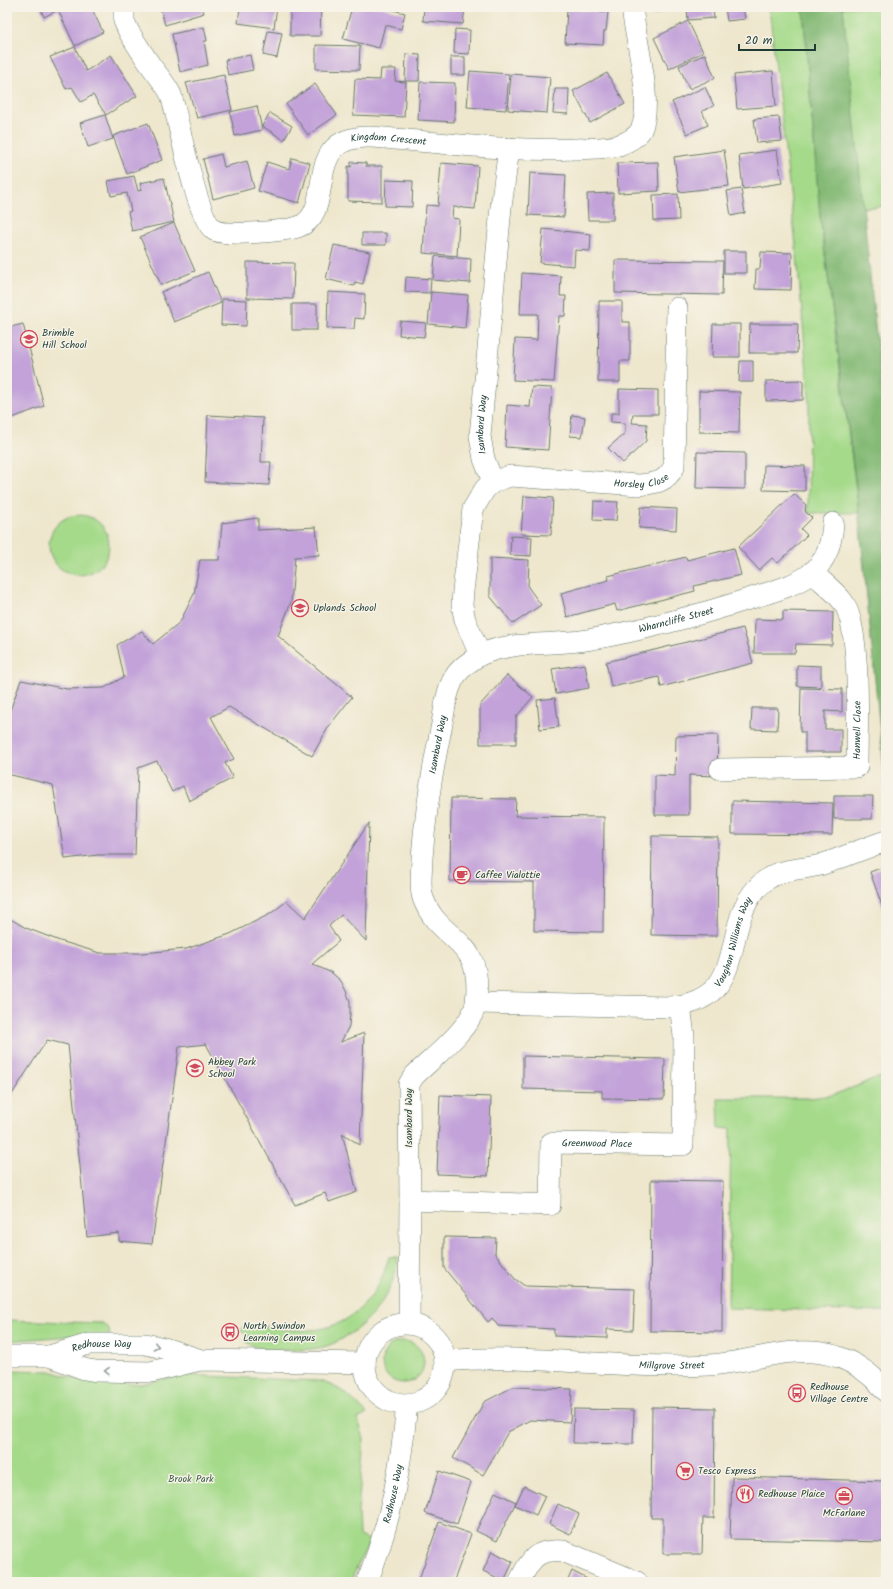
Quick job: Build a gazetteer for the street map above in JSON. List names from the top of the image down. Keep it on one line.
{"streets":{"street":["Kingdom Crescent","Isambard Way","Horsley Close","Wharncliffe Street","Hanwell Close","Vaughan Williams Way","Greenwood Place","Redhouse Way","Millgrove Street"]},"crossings":[["Kingdom Crescent","Isambard Way"],["Isambard Way","Horsley Close"],["Isambard Way","Wharncliffe Street"],["Isambard Way","Vaughan Williams Way"],["Isambard Way","Greenwood Place"],["Isambard Way","Redhouse Way"],["Isambard Way","Millgrove Street"],["Wharncliffe Street","Hanwell Close"],["Vaughan Williams Way","Greenwood Place"],["Redhouse Way","Millgrove Street"]],"parks":["Brook Park"],"places":{"school or university":["Brimble Hill School","Uplands School","Abbey Park School"],"cafe":["Caffee Vialottie"],"bus stop":["North Swindon Learning Campus","Redhouse Village Centre"],"supermarket":["Tesco Express"],"restaurant":["Redhouse Plaice"],"office":["McFarlane"]},"scale_bar":"20 m"}
